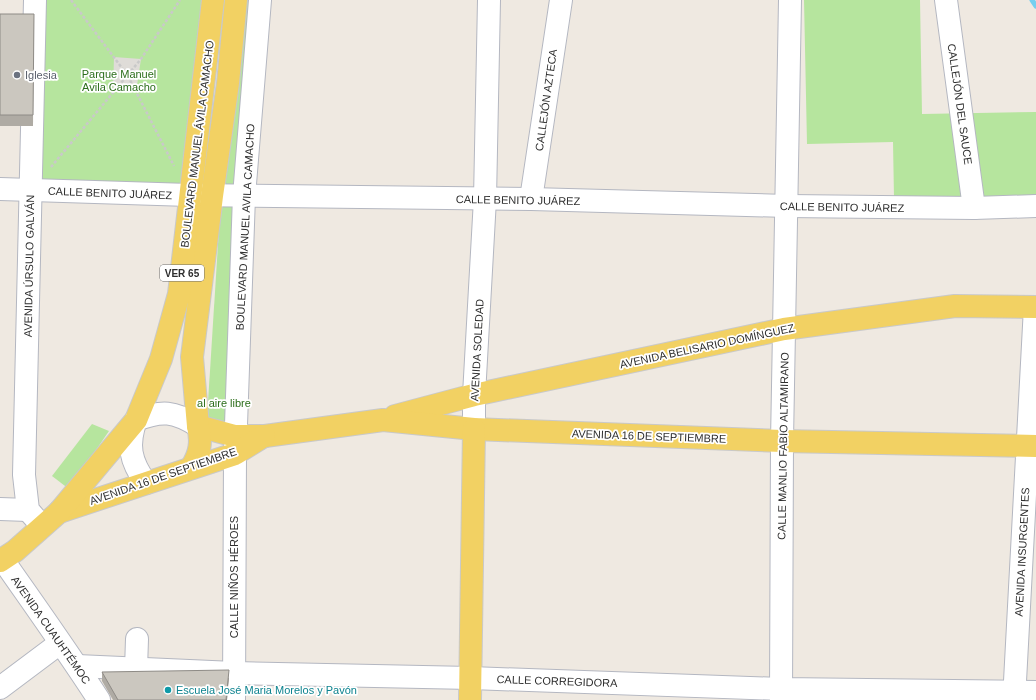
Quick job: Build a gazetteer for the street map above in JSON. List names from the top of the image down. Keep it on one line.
{"streets":{"main road":["BOULEVARD MANUEL ÁVILA CAMACHO","VER 65","AVENIDA BELISARIO DOMÍNGUEZ","AVENIDA SOLEDAD","AVENIDA 16 DE SEPTIEMBRE"],"street":["CALLEJÓN AZTECA","CALLEJÓN DEL SAUCE","CALLE BENITO JUÁREZ","BOULEVARD MANUEL AVILA CAMACHO","AVENIDA ÚRSULO GALVÁN","CALLE MANLIO FABIO ALTAMIRANO","AVENIDA INSURGENTES","CALLE NIÑOS HÉROES","AVENIDA CUAUHTÉMOC","CALLE CORREGIDORA"]},"crossings":[["CALLEJÓN AZTECA","CALLE BENITO JUÁREZ"],["CALLEJÓN DEL SAUCE","CALLE BENITO JUÁREZ"],["BOULEVARD MANUEL ÁVILA CAMACHO","CALLE BENITO JUÁREZ"],["BOULEVARD MANUEL ÁVILA CAMACHO","AVENIDA 16 DE SEPTIEMBRE"],["BOULEVARD MANUEL ÁVILA CAMACHO","AVENIDA CUAUHTÉMOC"],["CALLE BENITO JUÁREZ","BOULEVARD MANUEL AVILA CAMACHO"],["CALLE BENITO JUÁREZ","AVENIDA ÚRSULO GALVÁN"],["CALLE BENITO JUÁREZ","AVENIDA SOLEDAD"],["CALLE BENITO JUÁREZ","CALLE MANLIO FABIO ALTAMIRANO"],["BOULEVARD MANUEL AVILA CAMACHO","AVENIDA 16 DE SEPTIEMBRE"],["BOULEVARD MANUEL AVILA CAMACHO","CALLE NIÑOS HÉROES"],["AVENIDA BELISARIO DOMÍNGUEZ","AVENIDA SOLEDAD"],["AVENIDA BELISARIO DOMÍNGUEZ","AVENIDA 16 DE SEPTIEMBRE"],["AVENIDA BELISARIO DOMÍNGUEZ","CALLE MANLIO FABIO ALTAMIRANO"],["AVENIDA BELISARIO DOMÍNGUEZ","AVENIDA INSURGENTES"],["AVENIDA SOLEDAD","AVENIDA 16 DE SEPTIEMBRE"],["AVENIDA SOLEDAD","CALLE CORREGIDORA"],["AVENIDA 16 DE SEPTIEMBRE","CALLE MANLIO FABIO ALTAMIRANO"],["AVENIDA 16 DE SEPTIEMBRE","AVENIDA INSURGENTES"],["AVENIDA 16 DE SEPTIEMBRE","CALLE NIÑOS HÉROES"],["CALLE MANLIO FABIO ALTAMIRANO","CALLE CORREGIDORA"],["AVENIDA INSURGENTES","CALLE CORREGIDORA"],["CALLE NIÑOS HÉROES","CALLE CORREGIDORA"],["AVENIDA CUAUHTÉMOC","CALLE CORREGIDORA"]],"parks":["Parque Manuel Avila Camacho","al aire libre"],"places":["Iglesia","Escuela José Maria Morelos y Pavón"]}
